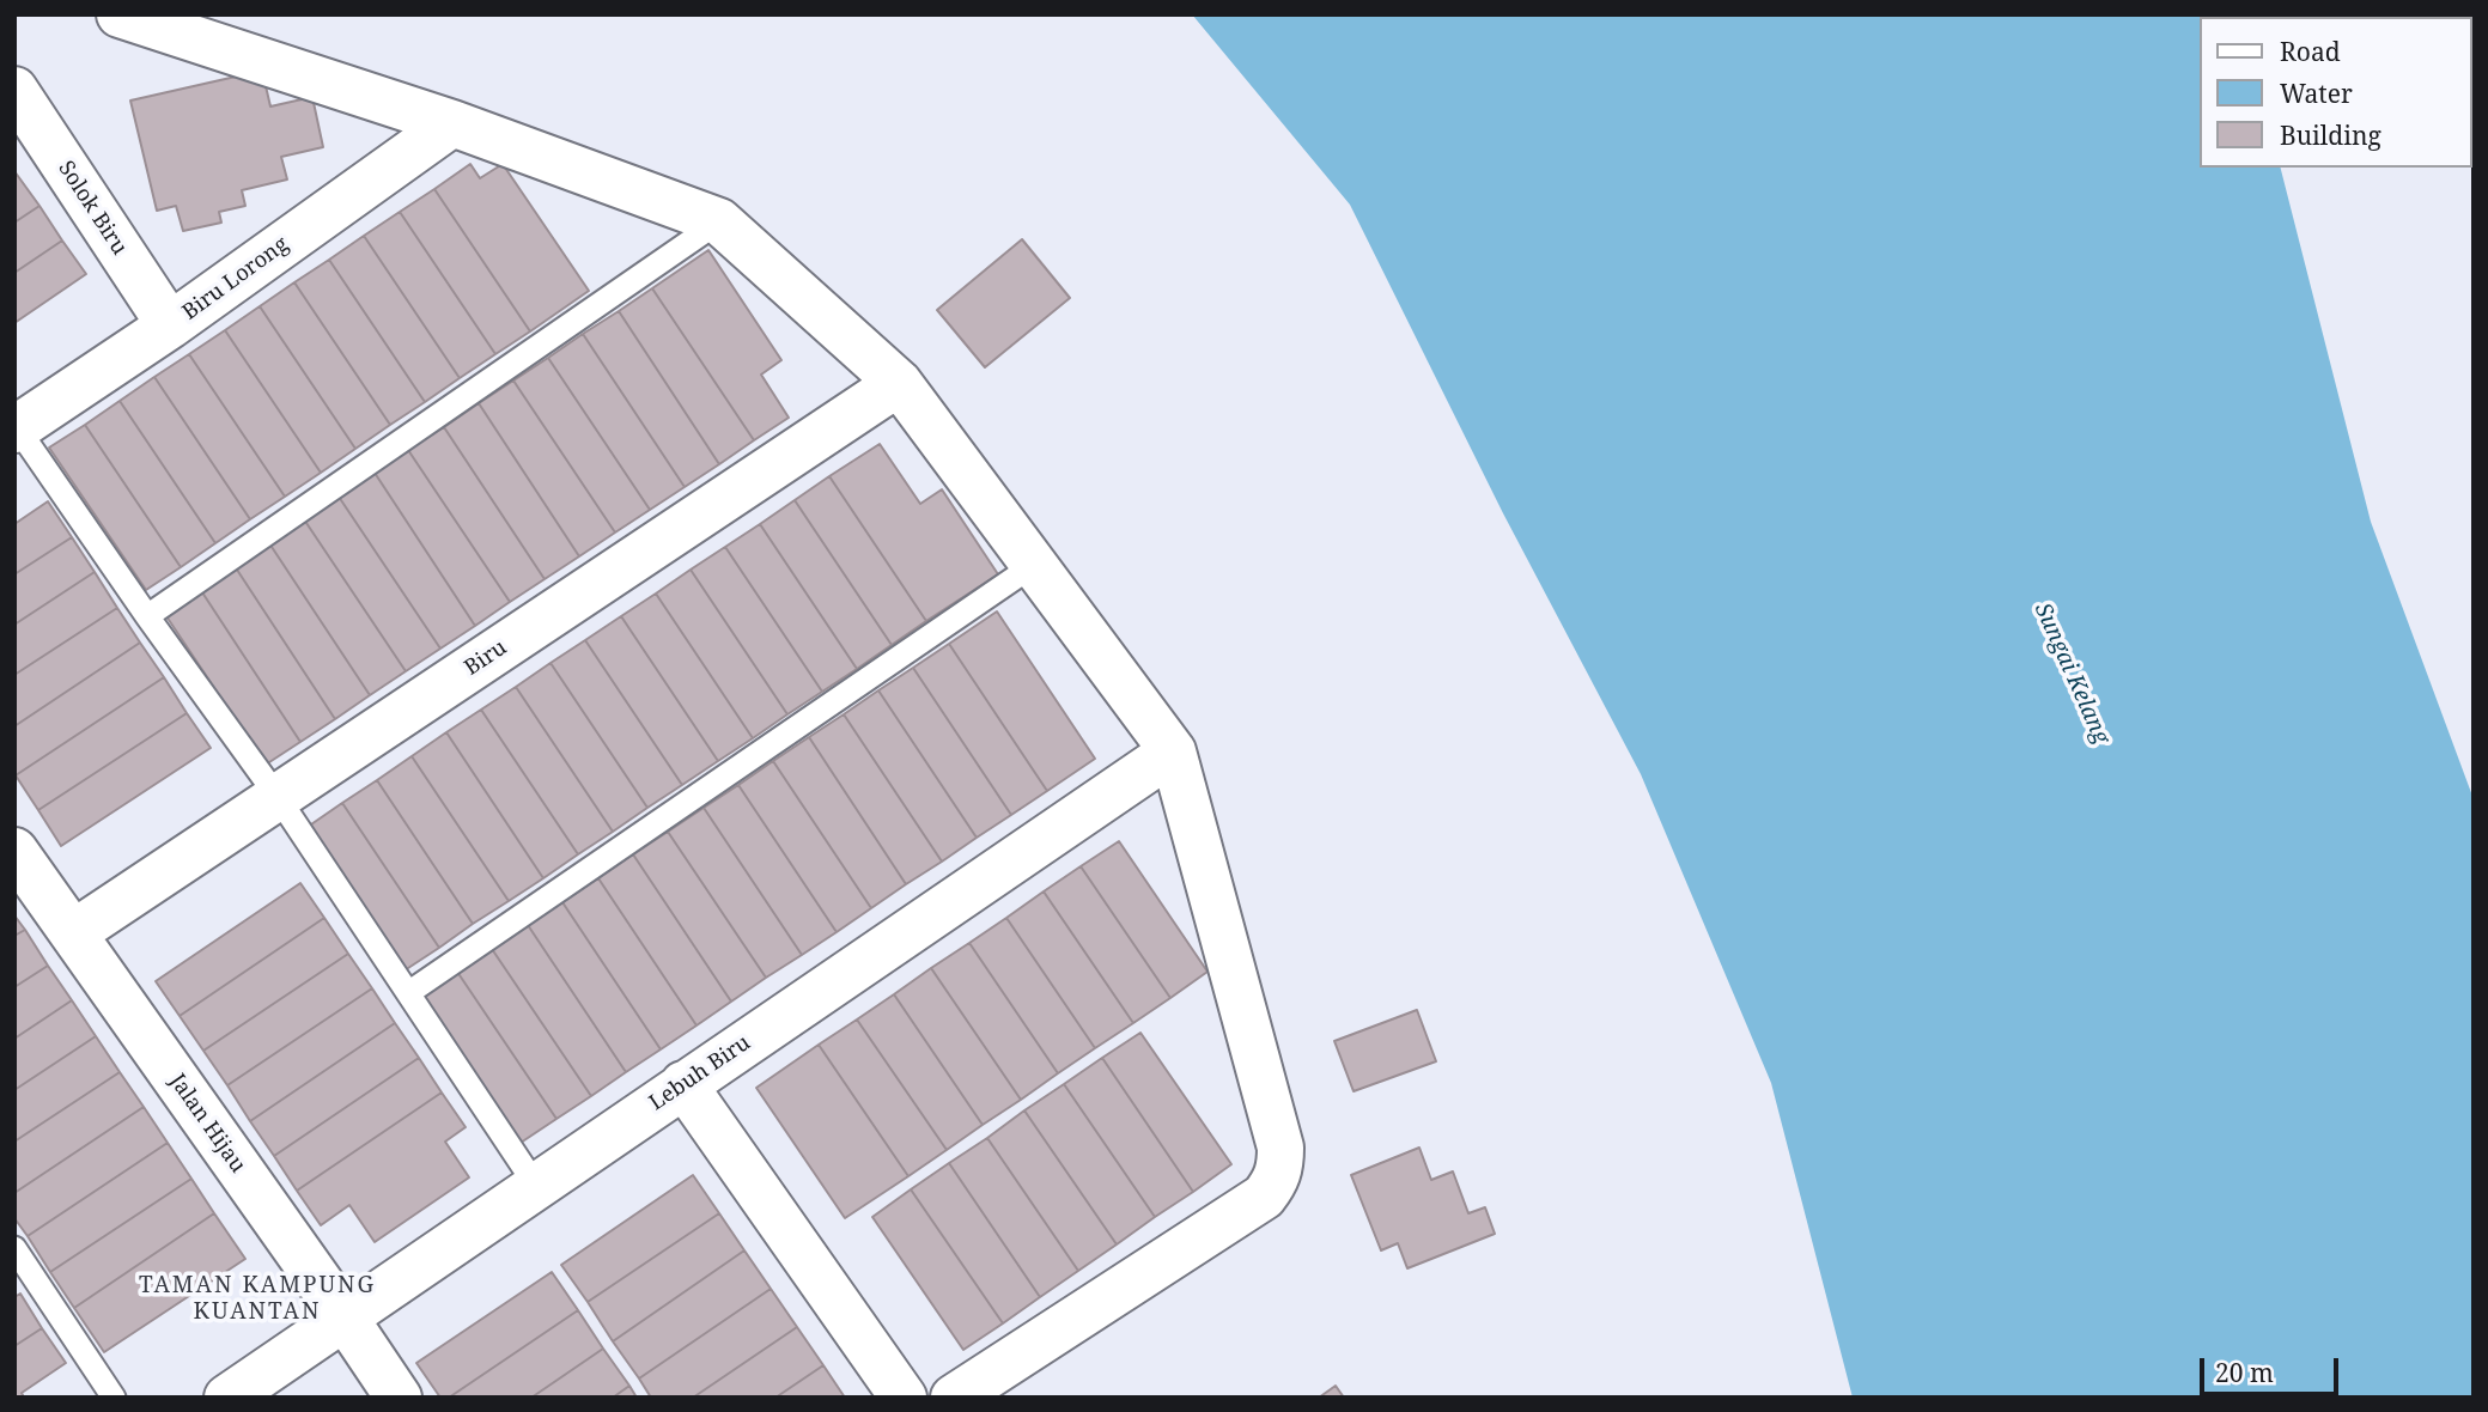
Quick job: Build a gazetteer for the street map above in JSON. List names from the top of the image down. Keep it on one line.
{"streets":{"street":["Solok Biru","Biru Lorong","Biru","Lebuh Biru","Jalan Hijau"]},"crossings":[["Solok Biru","Biru Lorong"],["Biru","Jalan Hijau"],["Lebuh Biru","Jalan Hijau"]],"districts":["TAMAN KAMPUNG KUANTAN"],"water":["Sungai Kelang"],"legend":["Road","Water","Building"],"scale_bar":"20 m"}
